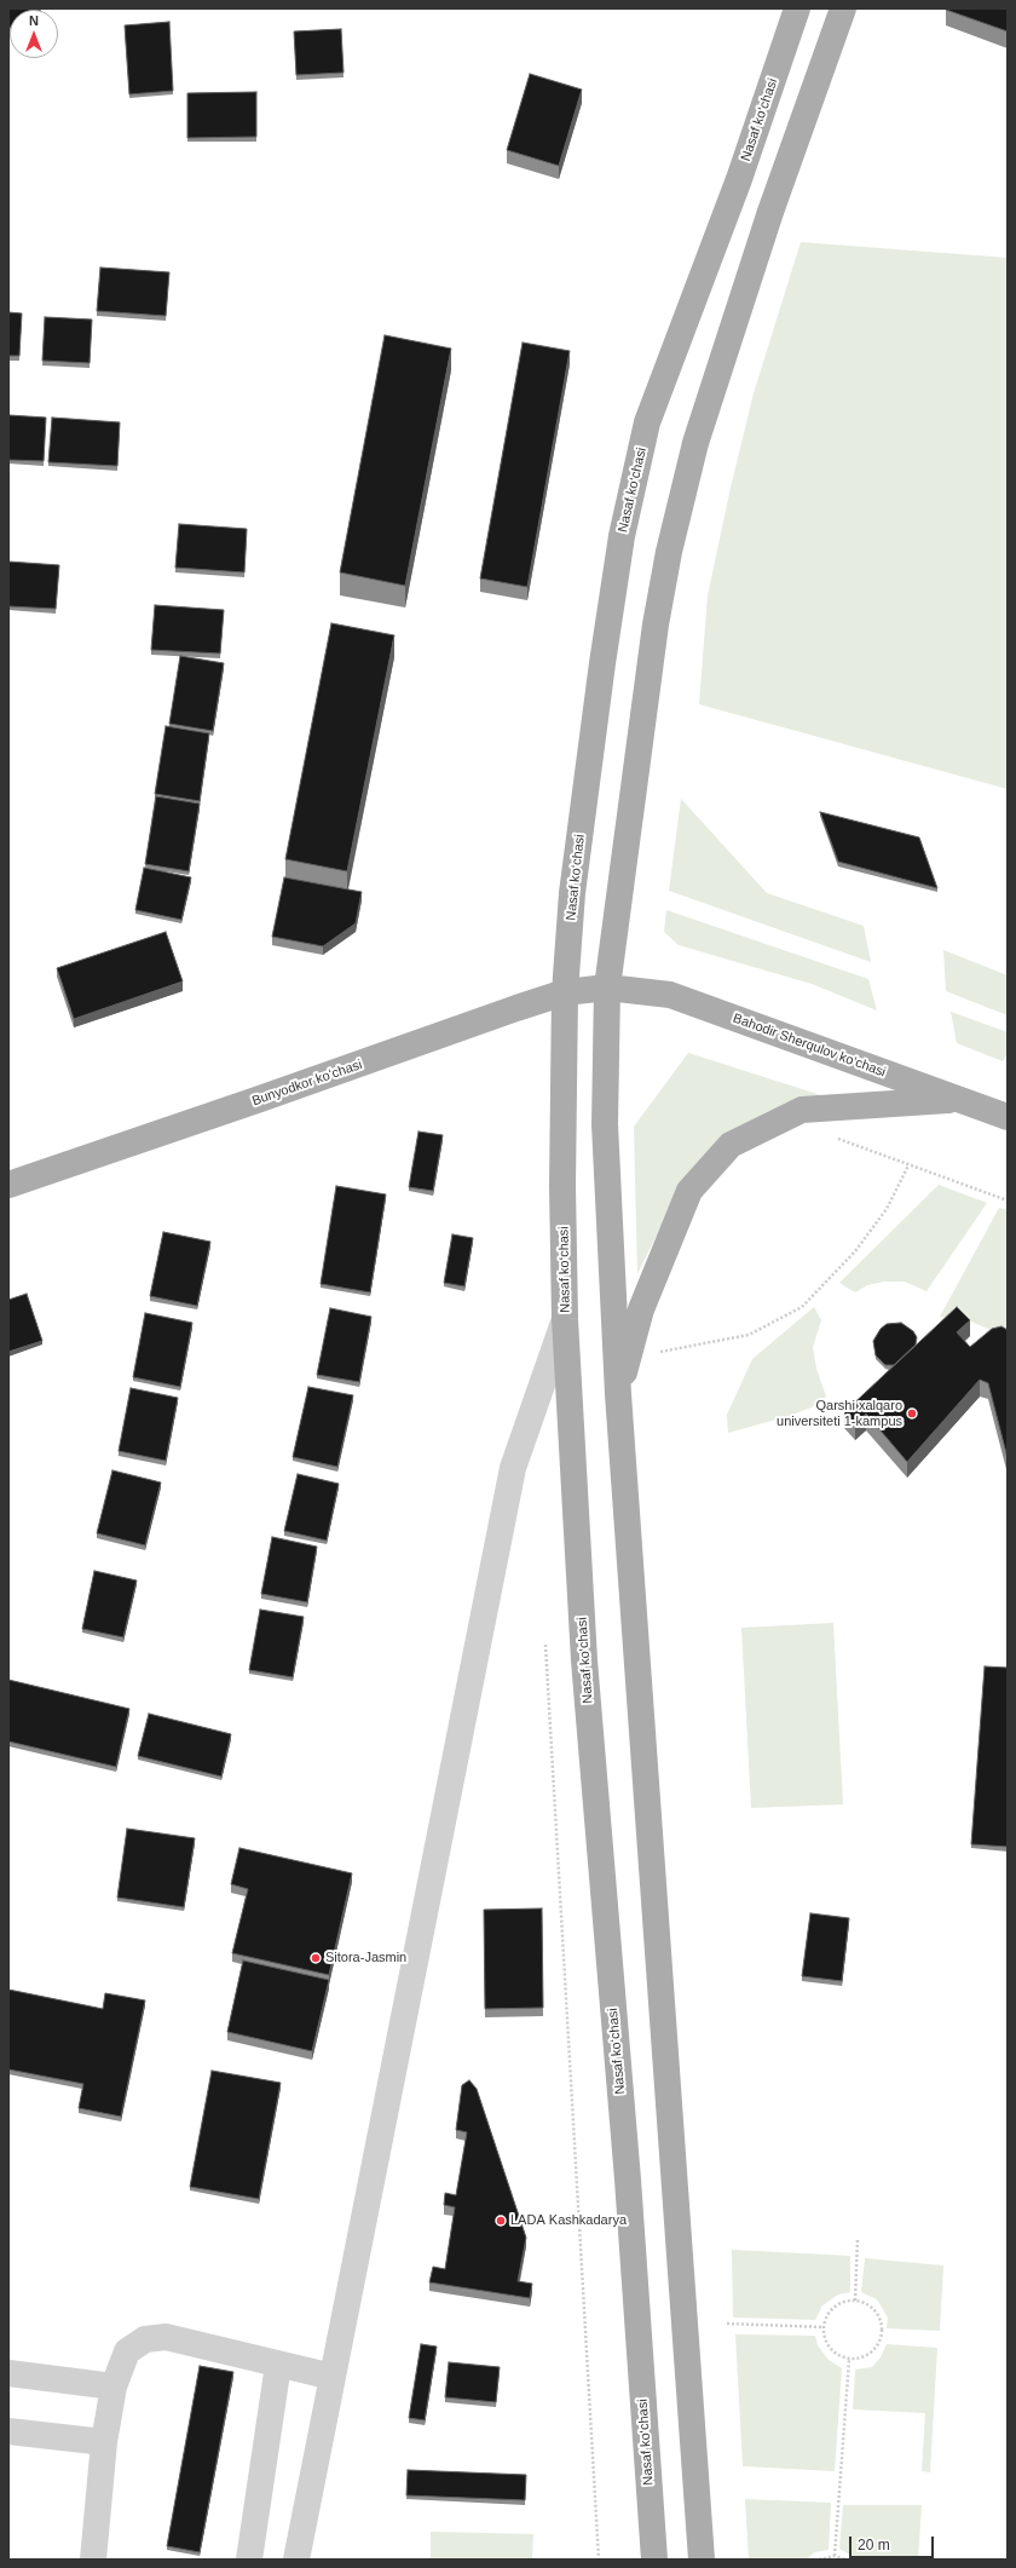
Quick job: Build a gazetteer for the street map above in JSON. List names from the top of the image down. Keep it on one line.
{"streets":{"main road":["Nasaf ko‘chasi","Bahodir Sherqulov ko‘chasi","Bunyodkor koʻchasi"]},"crossings":[["Nasaf ko‘chasi","Bunyodkor koʻchasi"],["Bahodir Sherqulov ko‘chasi","Bunyodkor koʻchasi"]],"places":["Qarshi xalqaro universiteti 1-kampus","Sitora-Jasmin","LADA Kashkadarya"],"scale_bar":"20 m","north":"top"}
